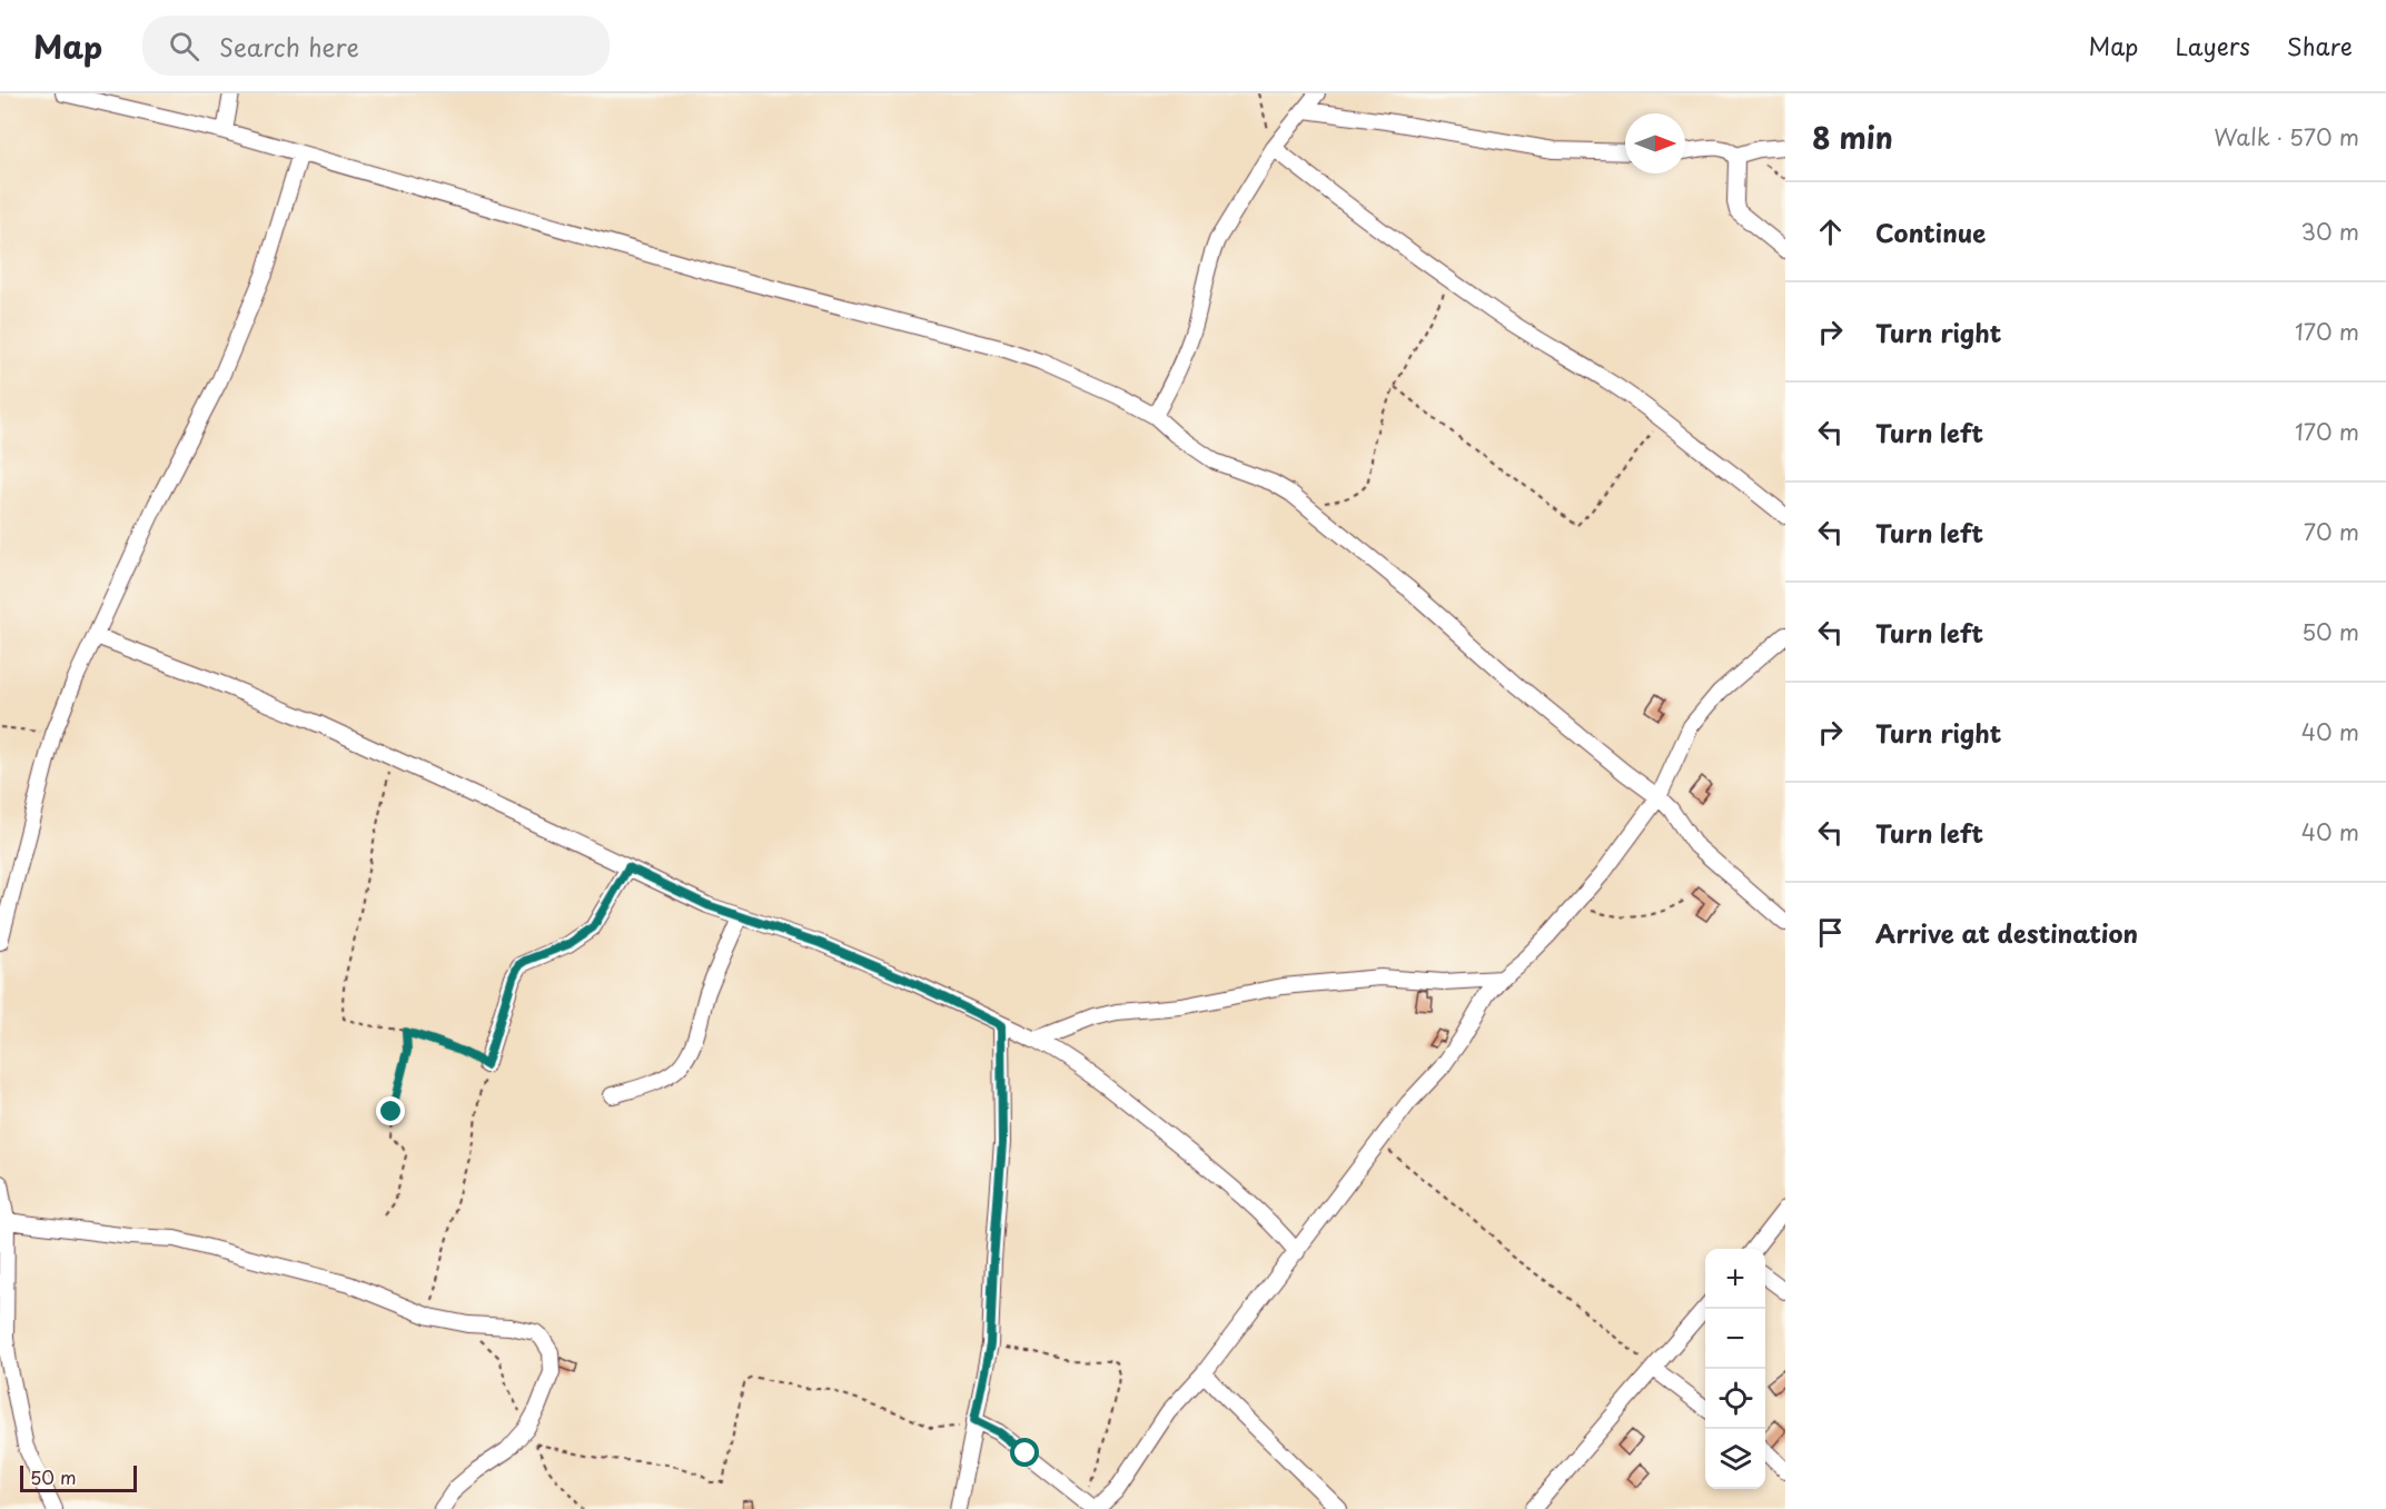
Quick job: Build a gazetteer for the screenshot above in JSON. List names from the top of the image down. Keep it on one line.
{"scale_bar":"50 m","north":"right","page":{"header":"Map","search":"Search here","nav":["Map","Layers","Share"],"heading":["8 min","Walk · 570 m"],"list":[["Continue","30 m"],["Turn right","170 m"],["Turn left","170 m"],["Turn left","70 m"],["Turn left","50 m"],["Turn right","40 m"],["Turn left","40 m"],"Arrive at destination"],"map_buttons":["+","−"],"scale":"50 m"}}
